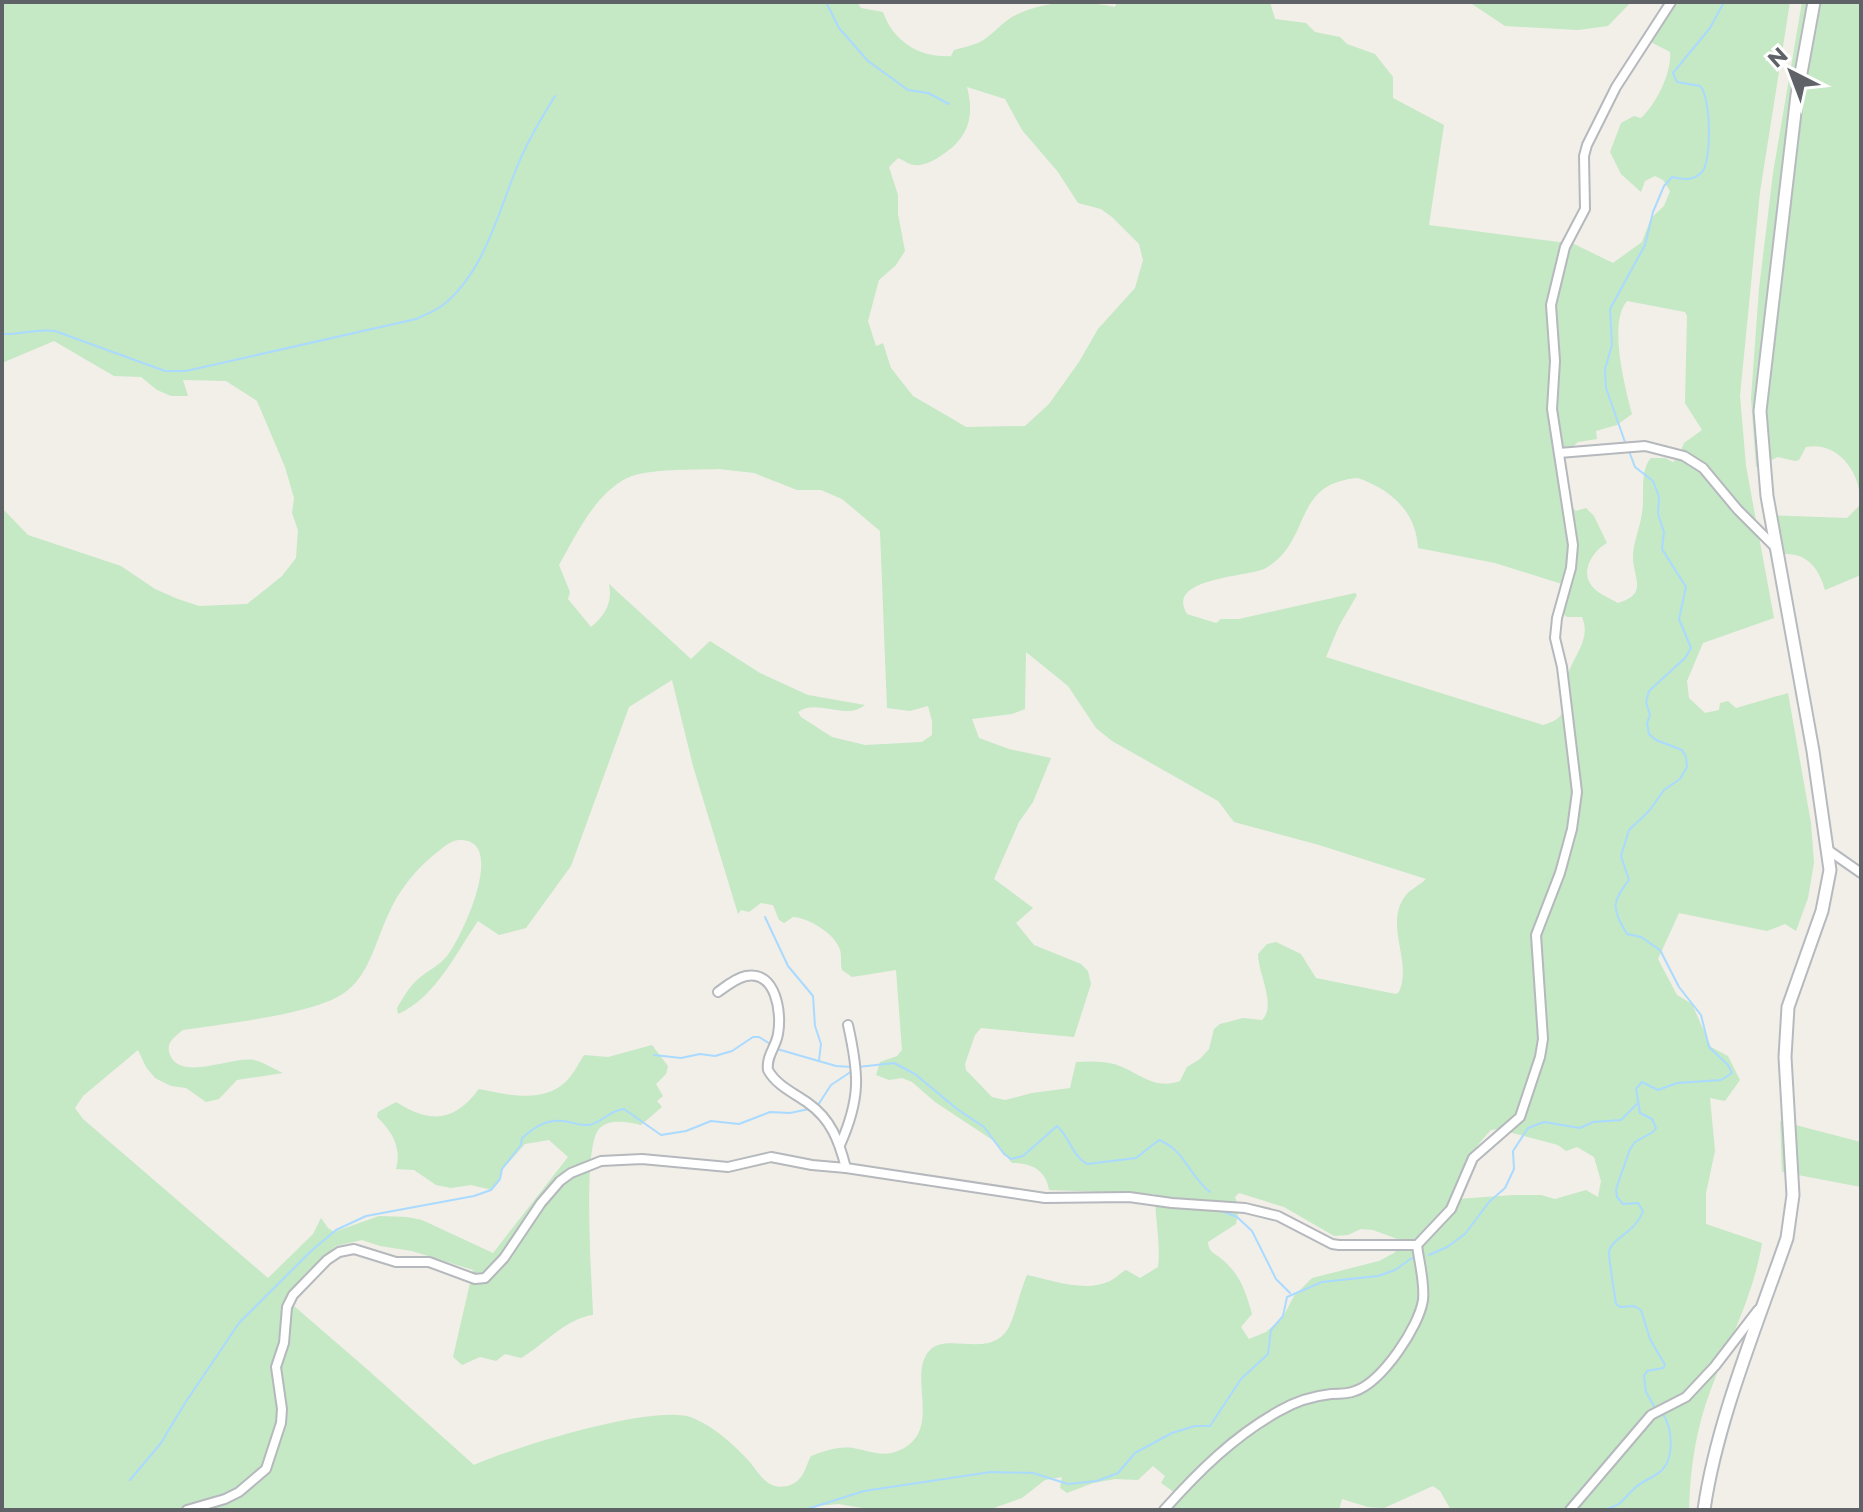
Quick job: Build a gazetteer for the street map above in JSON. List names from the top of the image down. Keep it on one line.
{"north":"top left"}
